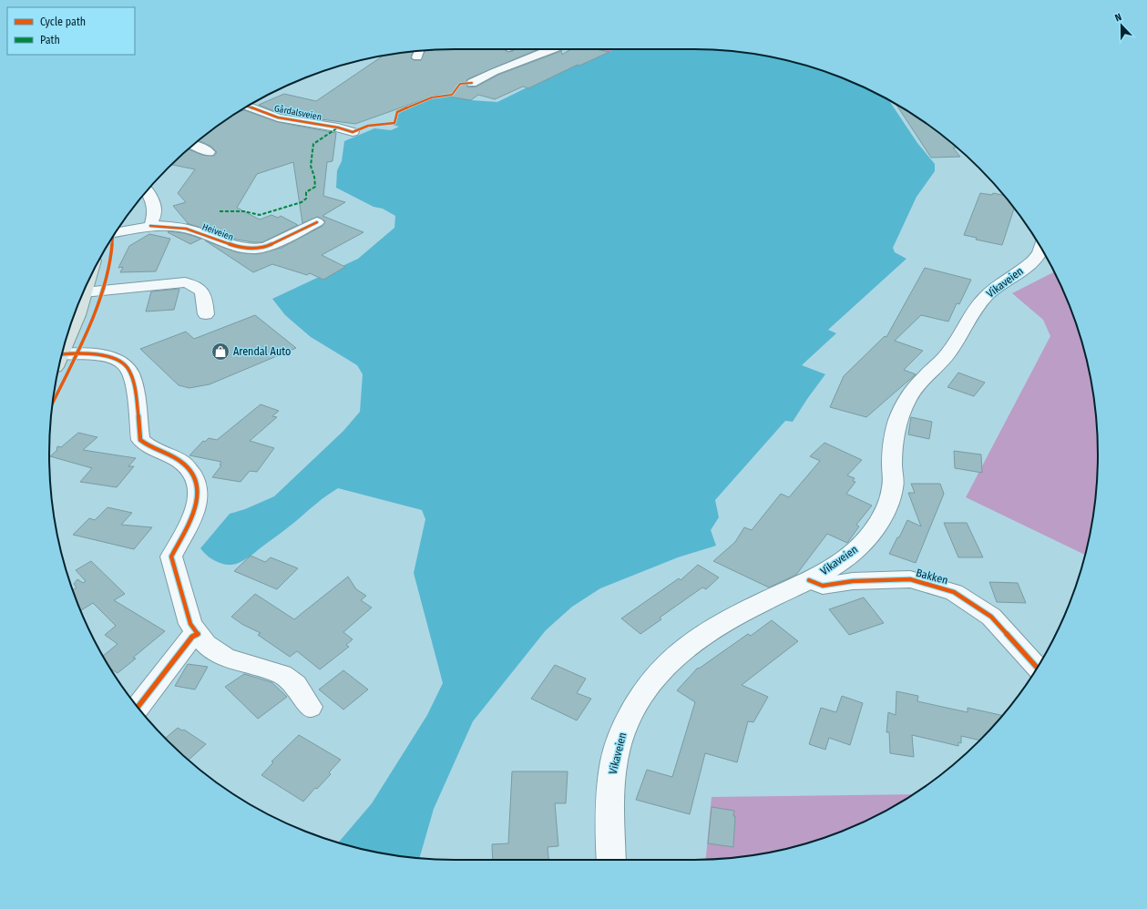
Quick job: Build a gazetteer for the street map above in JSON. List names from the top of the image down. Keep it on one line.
{"streets":{"main road":["Vikaveien"],"street":["Gårdalsveien","Heiveien","Bakken"]},"crossings":[["Vikaveien","Bakken"]],"places":{"shop":["Arendal Auto"]},"legend":["Cycle path","Path"],"north":"top"}
